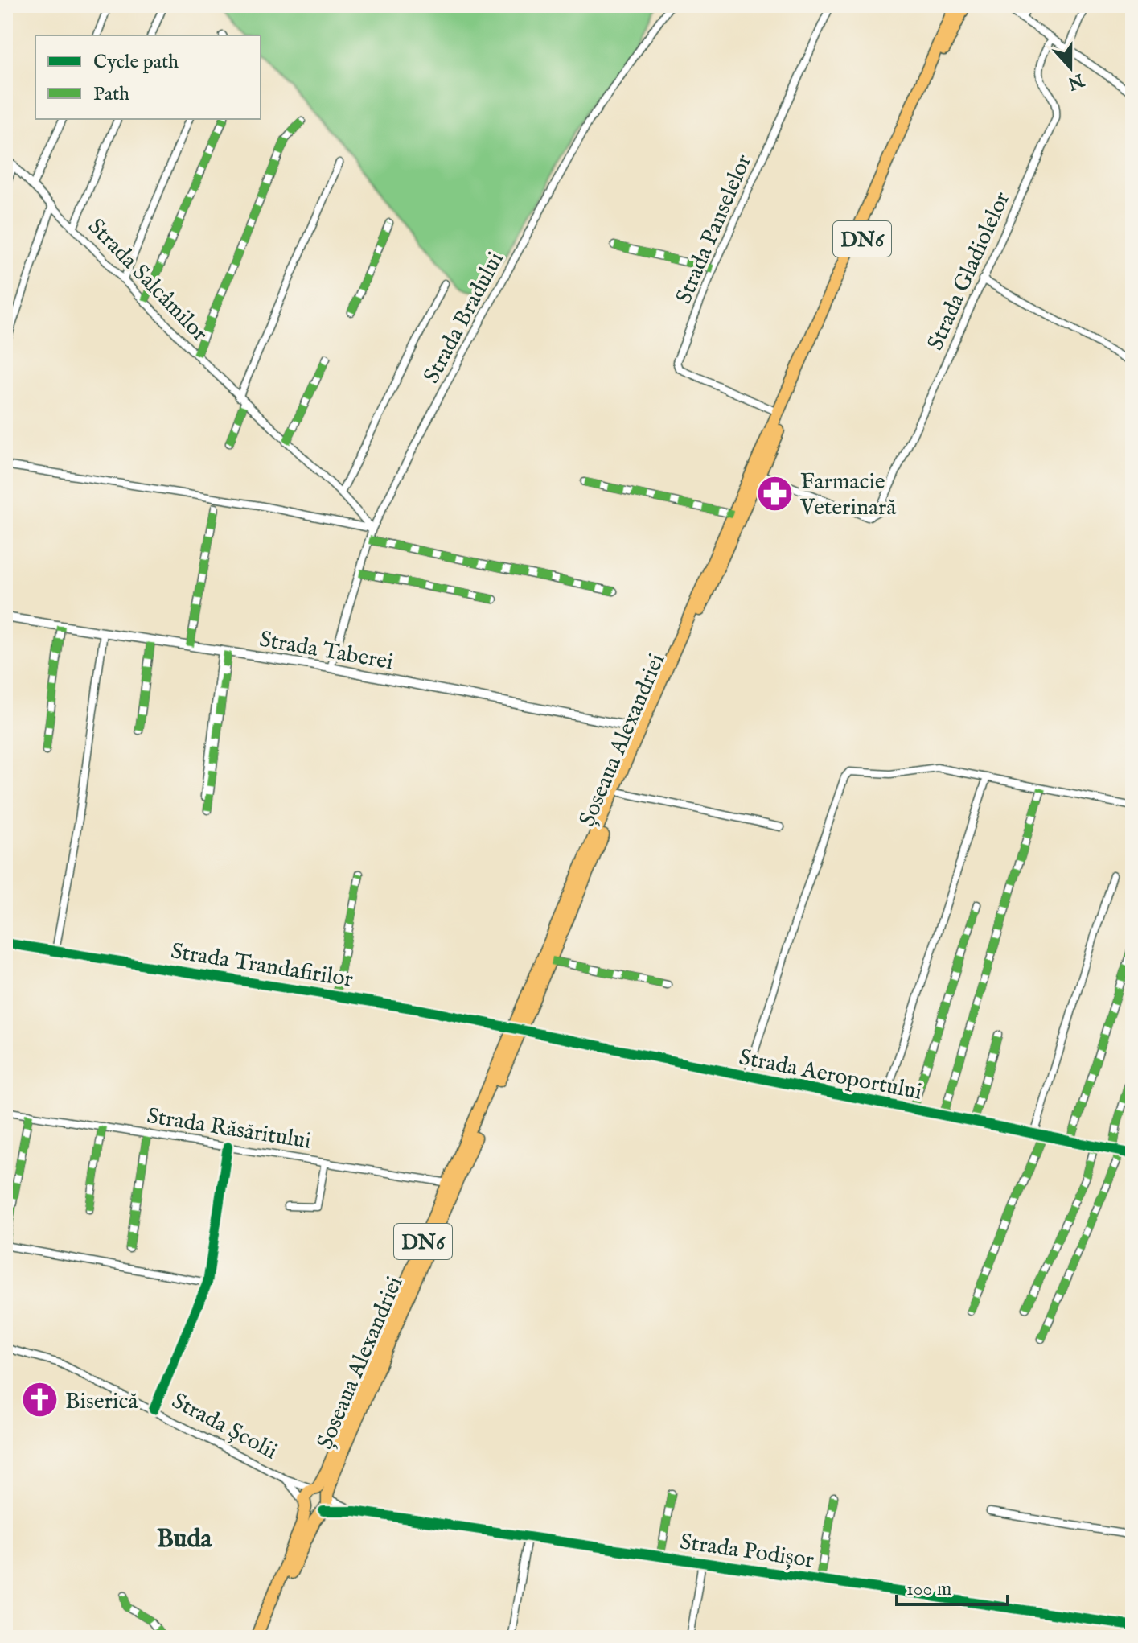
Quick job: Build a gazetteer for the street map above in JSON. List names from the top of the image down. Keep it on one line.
{"streets":{"highway":["DN6","Șoseaua Alexandriei"],"street":["Strada Panselelor","Strada Gladiolelor","Strada Salcâmilor","Strada Bradului","Strada Taberei","Strada Trandafirilor","Strada Aeroportului","Strada Răsăritului","Strada Școlii","Strada Podișor"]},"crossings":[["Strada Panselelor","Șoseaua Alexandriei"],["Strada Gladiolelor","Șoseaua Alexandriei"],["Strada Salcâmilor","Strada Bradului"],["Strada Bradului","Strada Taberei"],["Strada Taberei","Șoseaua Alexandriei"],["Șoseaua Alexandriei","Strada Trandafirilor"],["Șoseaua Alexandriei","Strada Aeroportului"],["Șoseaua Alexandriei","Strada Răsăritului"],["Șoseaua Alexandriei","Strada Școlii"],["Șoseaua Alexandriei","Strada Podișor"],["Strada Trandafirilor","Strada Aeroportului"],["Strada Școlii","Strada Podișor"]],"districts":["Buda"],"places":{"pharmacy":["Farmacie Veterinară"],"church":["Biserică"]},"legend":["Cycle path","Path"],"scale_bar":"100 m","north":"bottom"}
